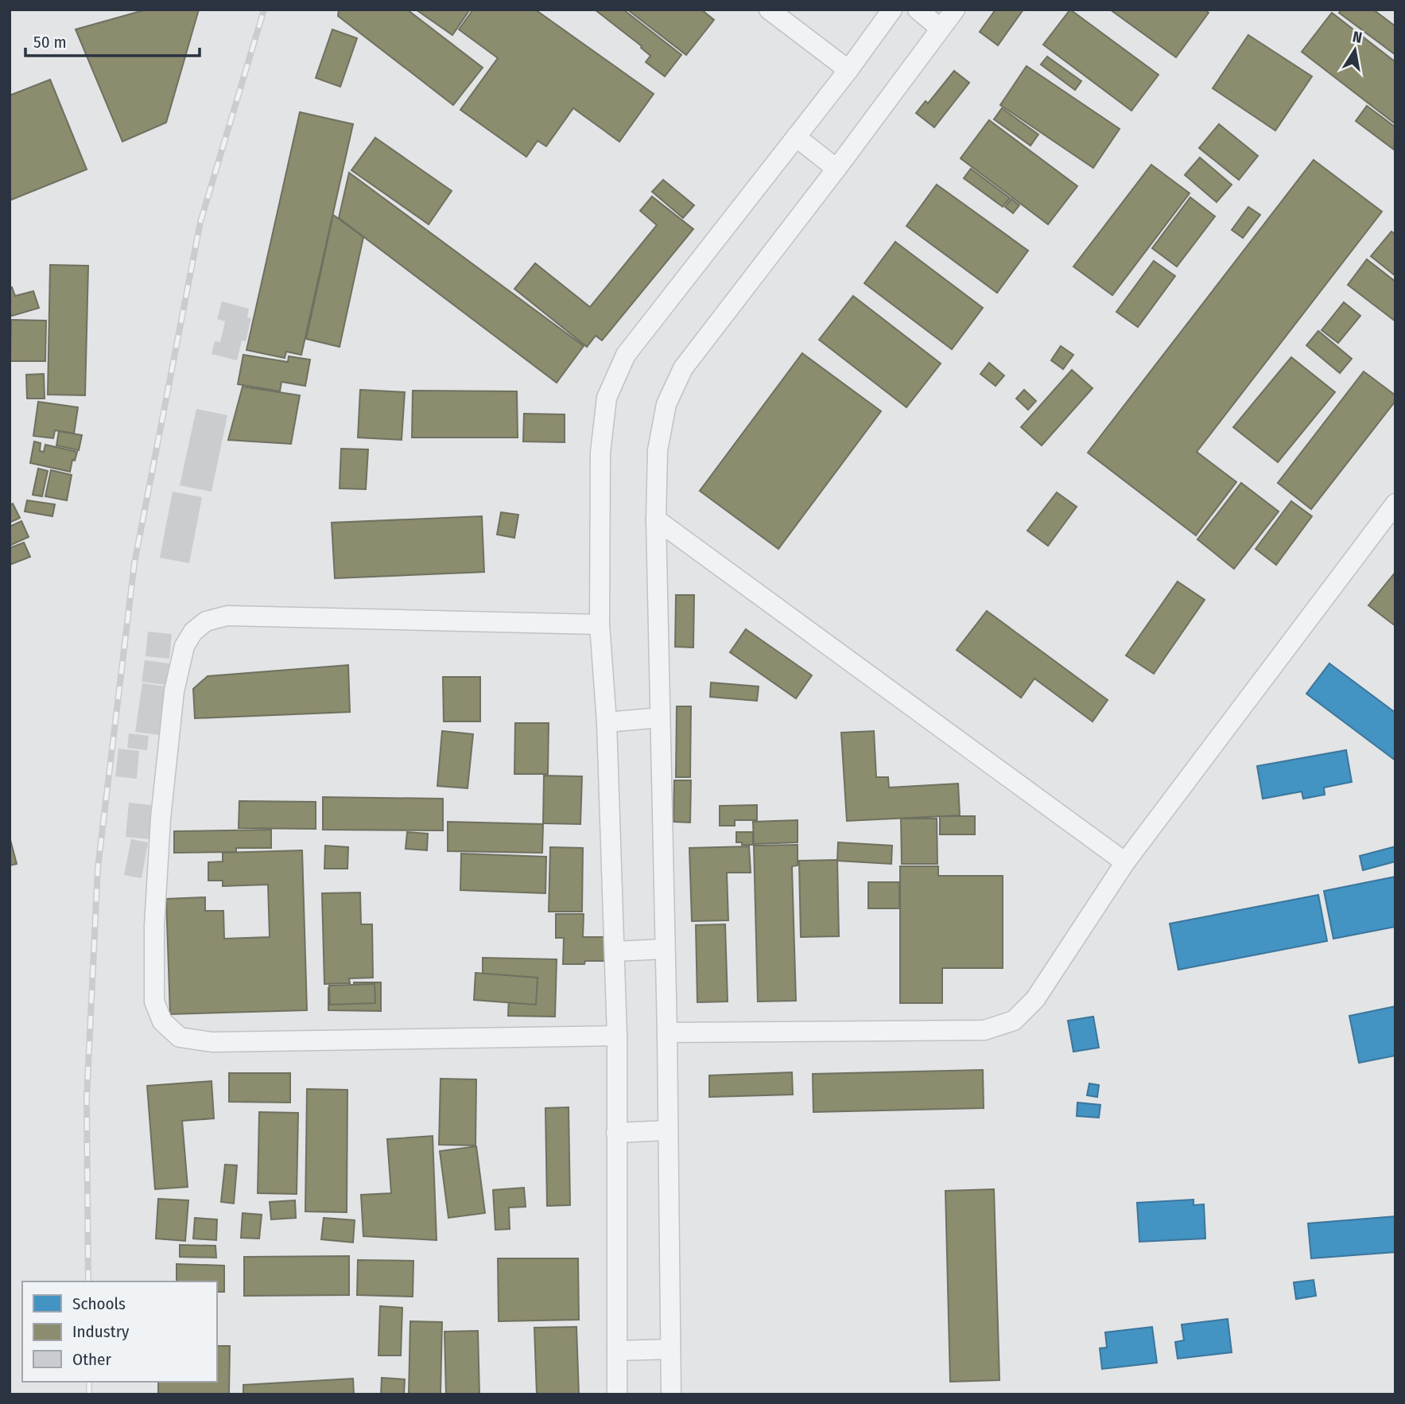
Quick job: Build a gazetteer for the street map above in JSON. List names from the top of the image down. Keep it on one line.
{"legend":["Schools","Industry","Other"],"scale_bar":"50 m","north":"top"}
